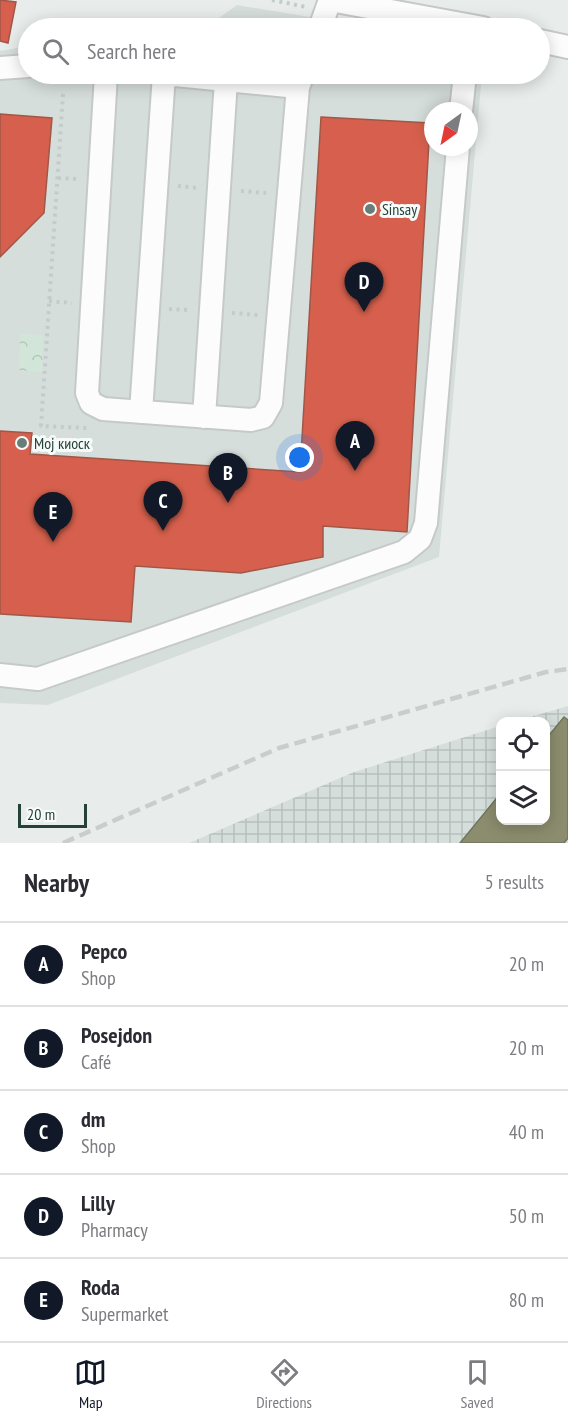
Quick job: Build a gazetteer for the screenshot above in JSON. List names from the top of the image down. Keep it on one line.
{"places":["Sinsay","Мој киоск"],"scale_bar":"20 m","north":"bottom left","page":{"search":"Search here","pins":["D","A","B","C","E"],"scale":"20 m","heading":["Nearby","5 results"],"list":[{"mark":"A","name":"Pepco","note":"Shop","value":"20 m"},{"mark":"B","name":"Posejdon","note":"Café","value":"20 m"},{"mark":"C","name":"dm","note":"Shop","value":"40 m"},{"mark":"D","name":"Lilly","note":"Pharmacy","value":"50 m"},{"mark":"E","name":"Roda","note":"Supermarket","value":"80 m"}],"nav":["Map","Directions","Saved"]}}
